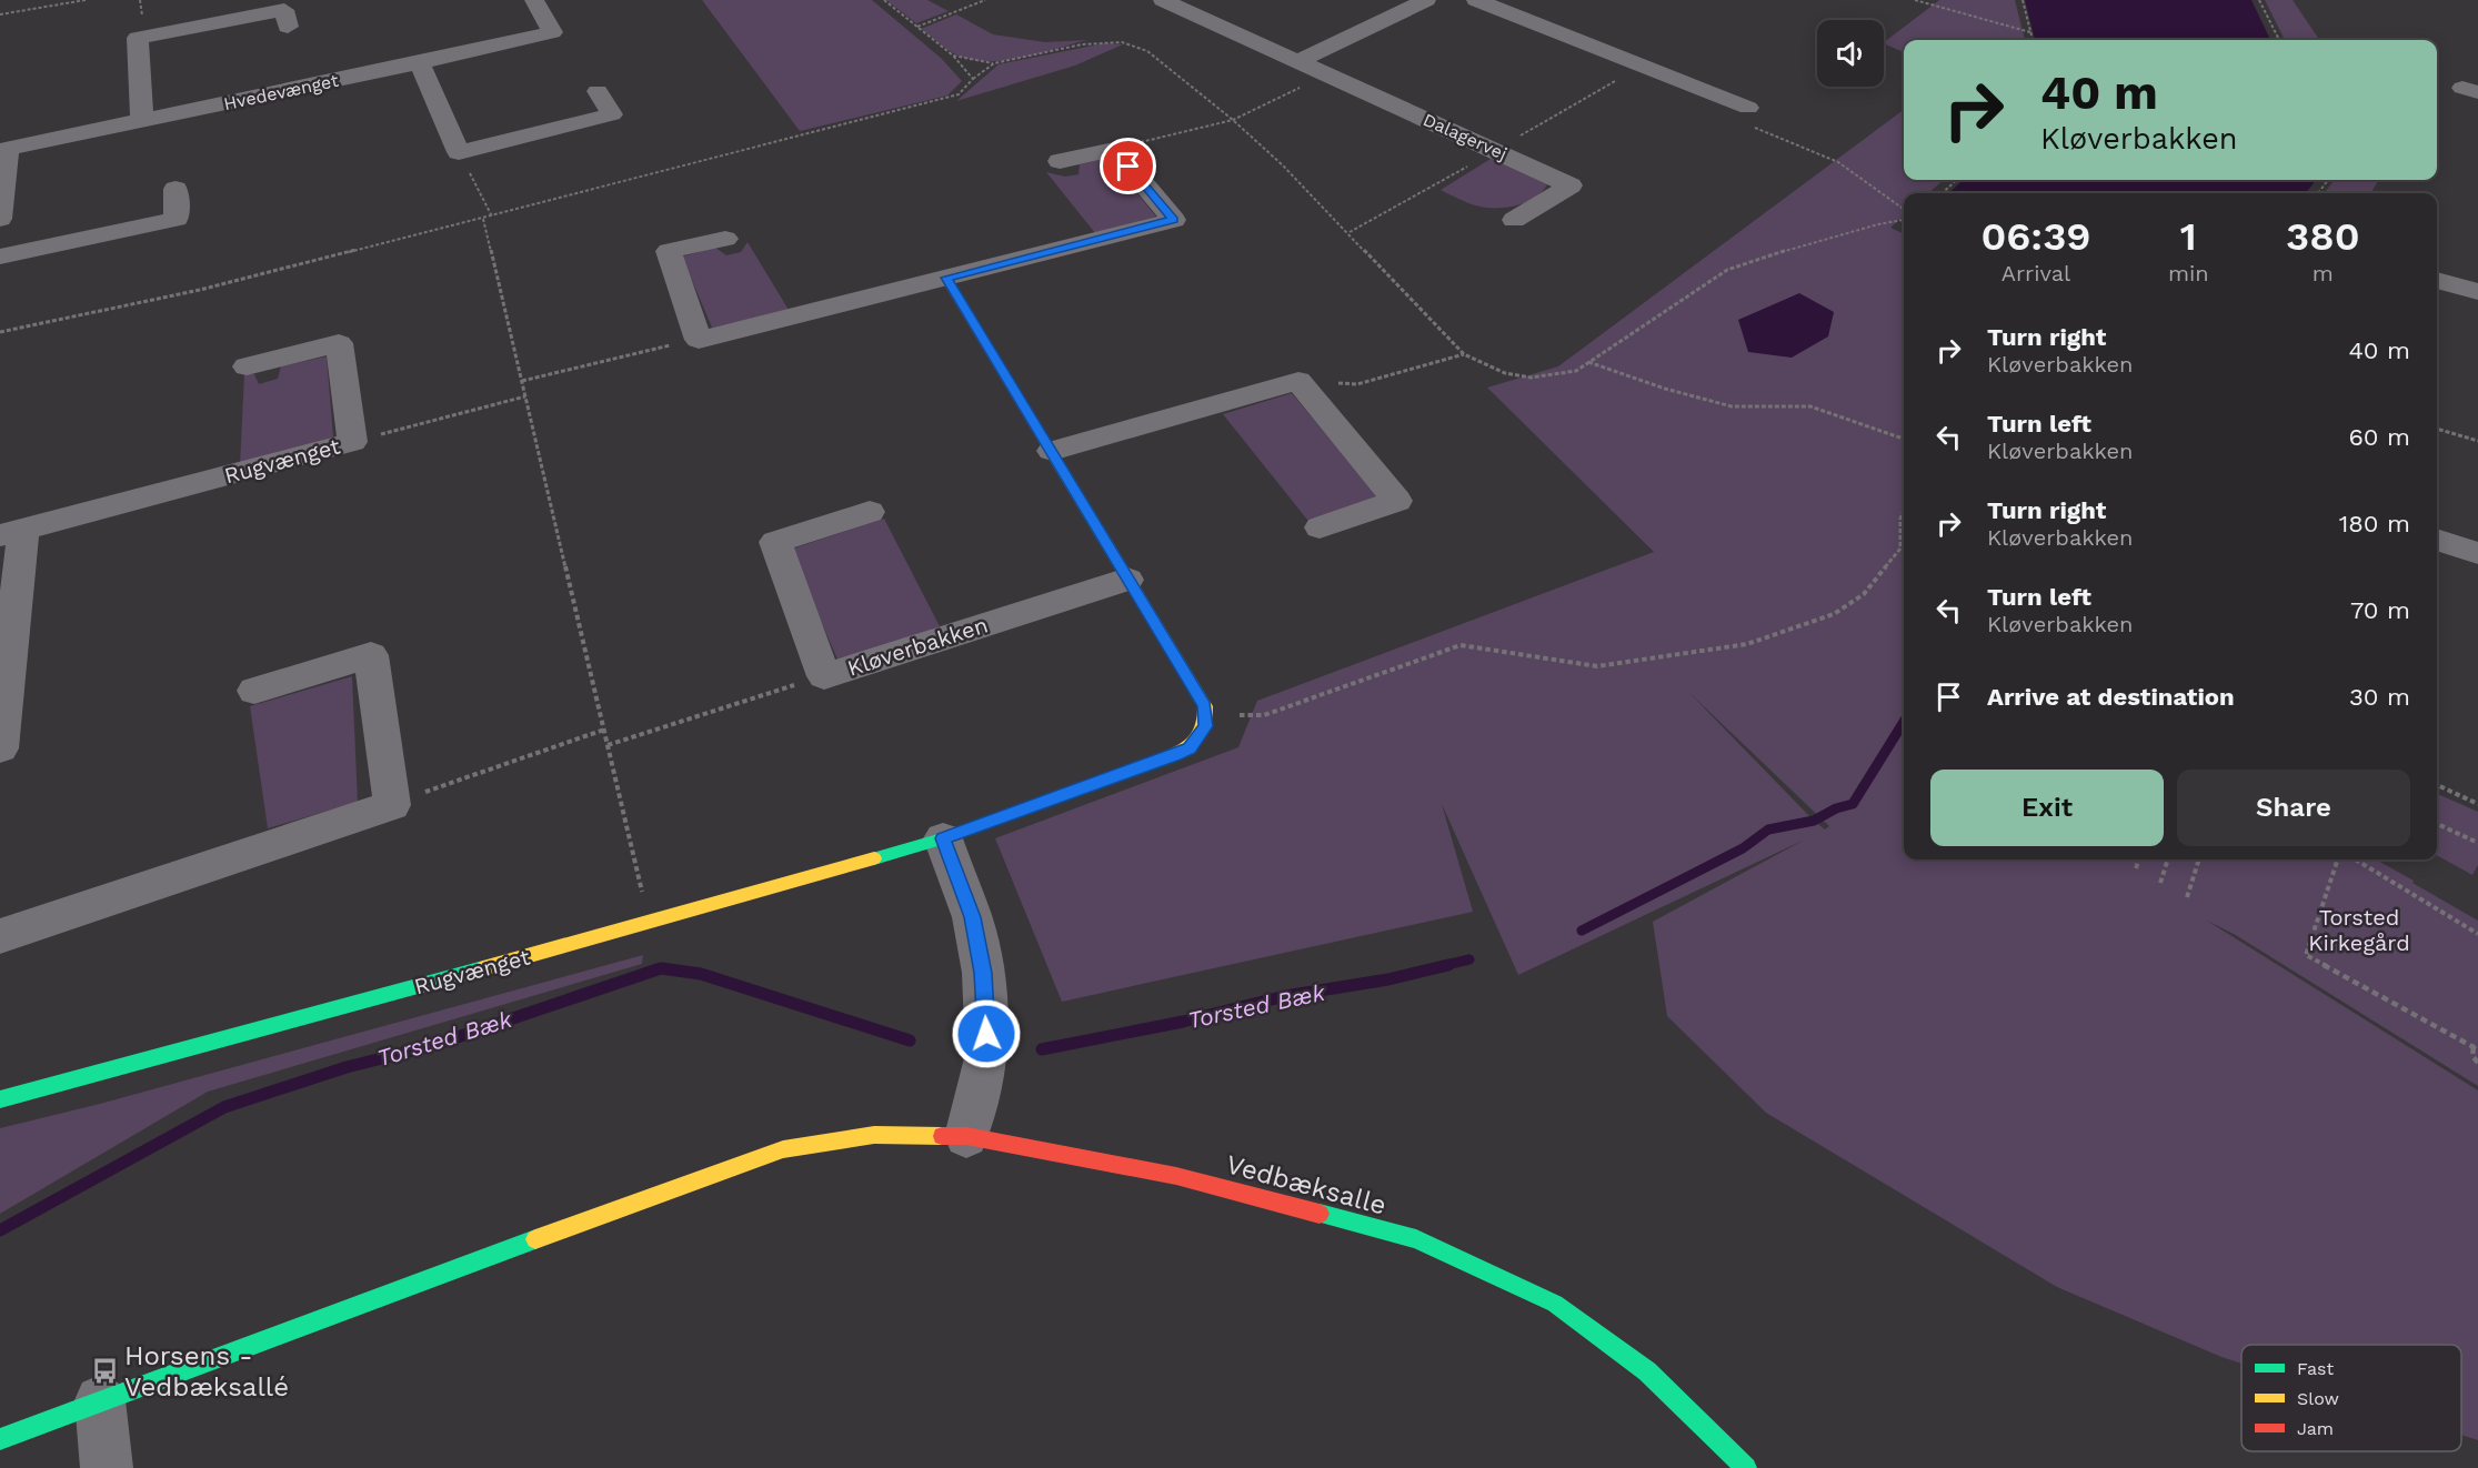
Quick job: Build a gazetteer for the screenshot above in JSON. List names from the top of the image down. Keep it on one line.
{"streets":{"street":["Hvedevænget","Dalagervej","Rugvænget","Kløverbakken","Vedbæksalle"]},"water":["Torsted Bæk"],"parks":["Torsted Kirkegård"],"places":{"bus stop":["Horsens - Vedbæksallé"]},"legend":["Fast","Slow","Jam"],"page":{"turn":["40 m","Kløverbakken"],"eta":["06:39","Arrival","1","min","380","m"],"list":[{"name":"Turn right","note":"Kløverbakken","value":"40 m"},{"name":"Turn left","note":"Kløverbakken","value":"60 m"},{"name":"Turn right","note":"Kløverbakken","value":"180 m"},{"name":"Turn left","note":"Kløverbakken","value":"70 m"},{"name":"Arrive at destination","value":"30 m"}],"buttons":["Exit","Share"]}}
